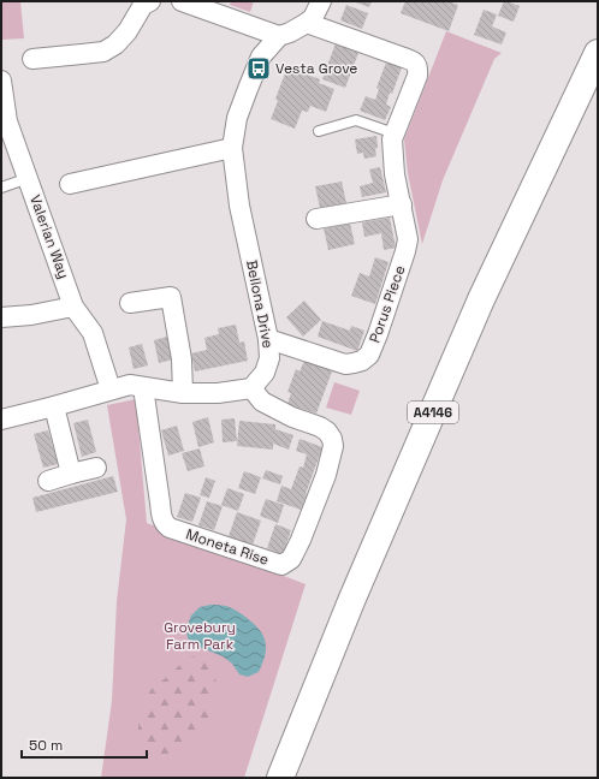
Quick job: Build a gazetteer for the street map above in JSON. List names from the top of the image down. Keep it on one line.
{"streets":{"highway":["A4146"],"street":["Valerian Way","Bellona Drive","Porus Piece","Moneta Rise"]},"crossings":[["Bellona Drive","Porus Piece"],["Bellona Drive","Moneta Rise"]],"parks":["Grovebury Farm Park"],"places":{"bus stop":["Vesta Grove"]},"scale_bar":"50 m"}
